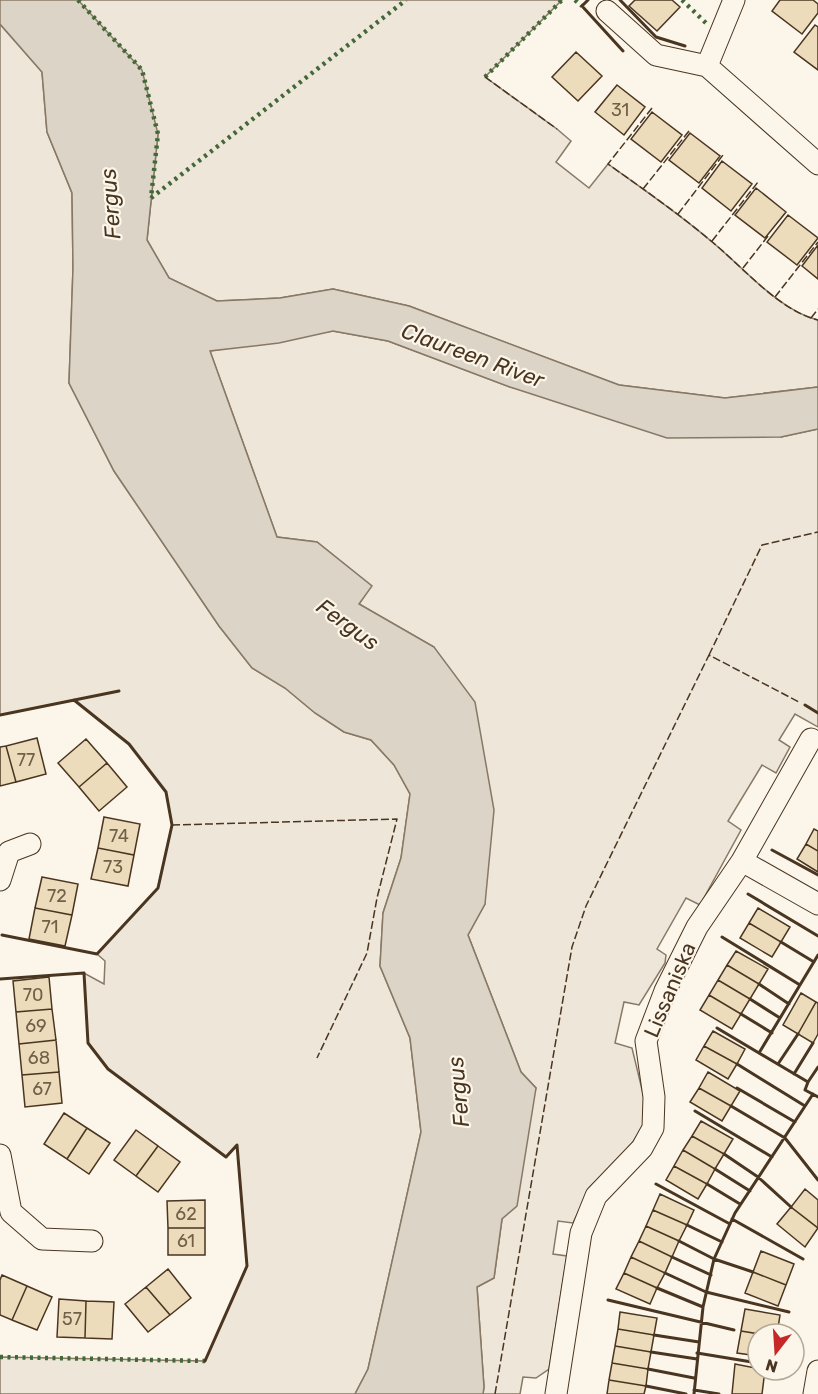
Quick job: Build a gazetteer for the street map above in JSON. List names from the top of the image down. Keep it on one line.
{"streets":{"street":["Lissaniska"]},"water":["Fergus","Claureen River"],"house_numbers":["31","77","74","73","72","71","70","69","68","67","62","61","57"],"north":"bottom"}
